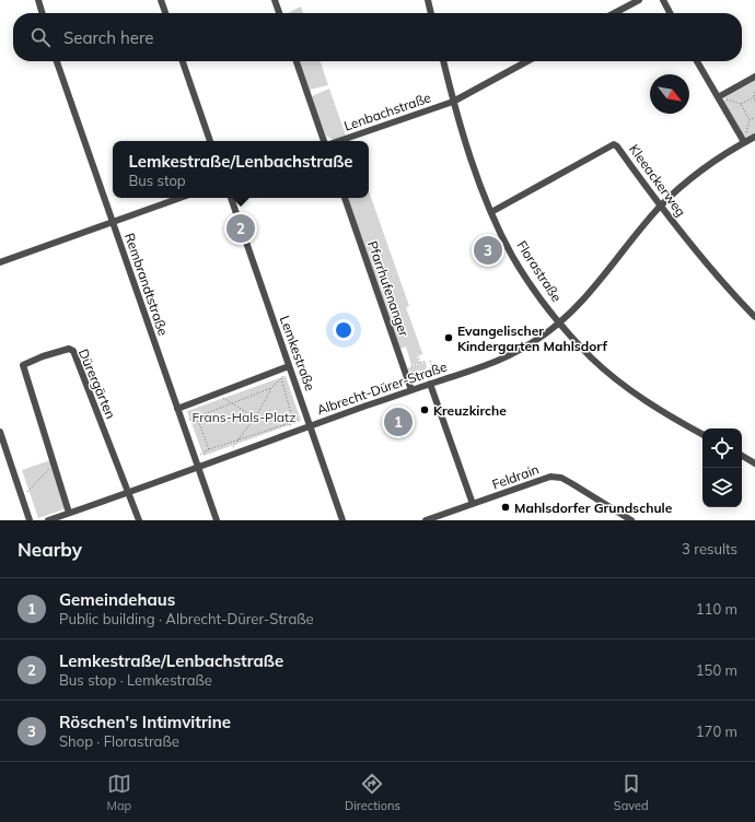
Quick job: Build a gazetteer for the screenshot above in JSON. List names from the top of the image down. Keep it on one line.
{"streets":{"street":["Lenbachstraße","Kleeackerweg","Florastraße","Rembrandtstraße","Pfarrhufenanger","Lemkestraße","Dürergärten","Albrecht-Dürer-Straße","Feldrain"]},"crossings":[["Lenbachstraße","Florastraße"],["Kleeackerweg","Florastraße"],["Kleeackerweg","Albrecht-Dürer-Straße"],["Florastraße","Albrecht-Dürer-Straße"],["Rembrandtstraße","Albrecht-Dürer-Straße"],["Pfarrhufenanger","Albrecht-Dürer-Straße"],["Lemkestraße","Albrecht-Dürer-Straße"],["Dürergärten","Albrecht-Dürer-Straße"]],"parks":["Frans-Hals-Platz"],"places":["Evangelischer Kindergarten Mahlsdorf","Kreuzkirche","Mahlsdorfer Grundschule"],"north":"bottom right","page":{"search":"Search here","popup":["Lemkestraße/Lenbachstraße","Bus stop"],"pins":["2","3","1"],"heading":["Nearby","3 results"],"list":[{"mark":"1","name":"Gemeindehaus","note":"Public building · Albrecht-Dürer-Straße","value":"110 m"},{"mark":"2","name":"Lemkestraße/Lenbachstraße","note":"Bus stop · Lemkestraße","value":"150 m"},{"mark":"3","name":"Röschen's Intimvitrine","note":"Shop · Florastraße","value":"170 m"}],"nav":["Map","Directions","Saved"]}}
